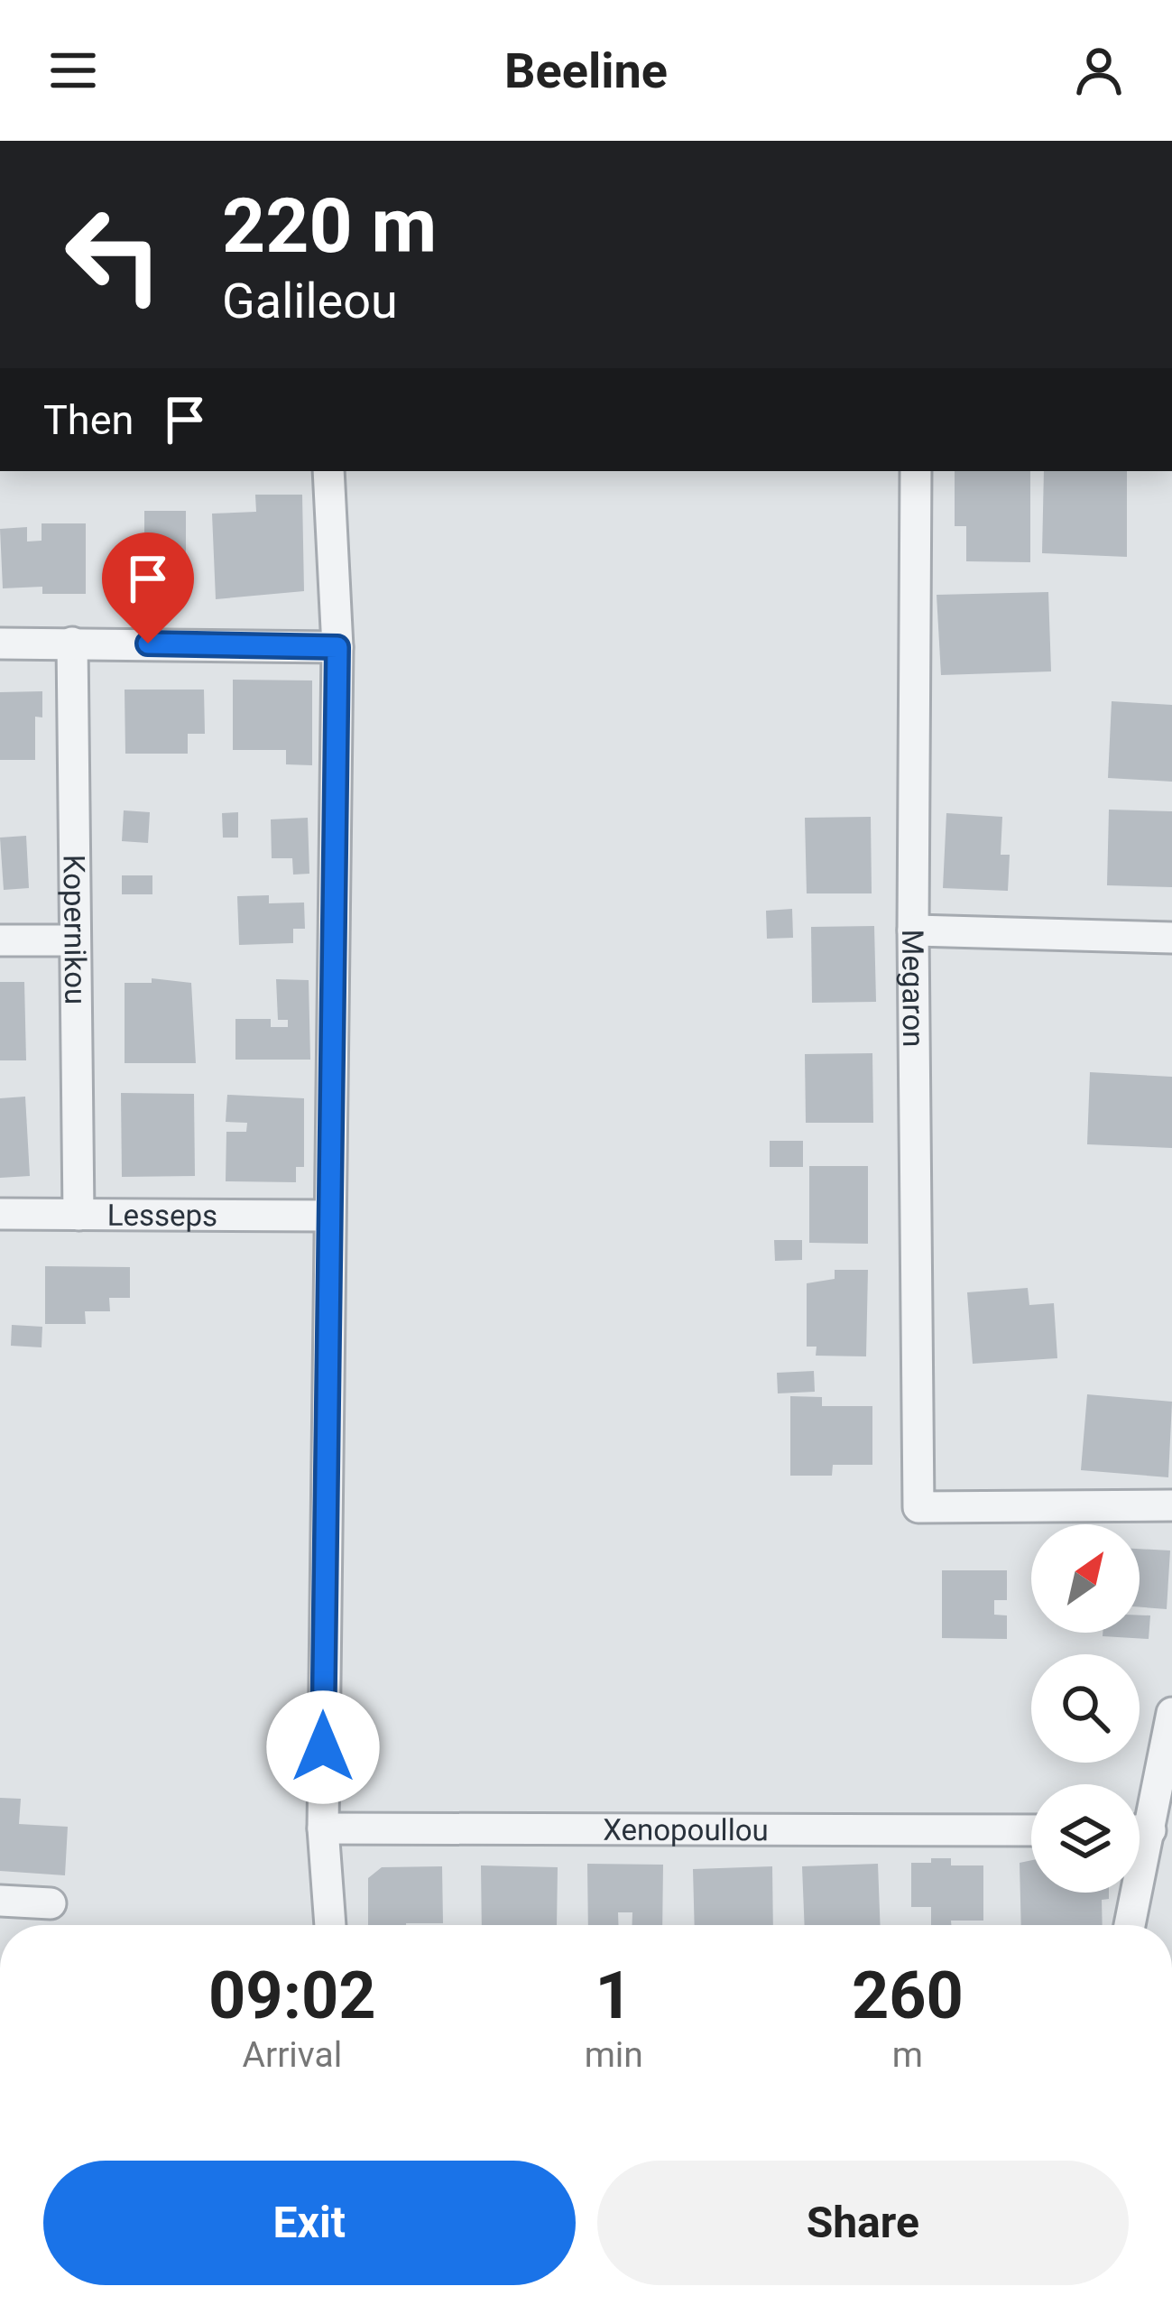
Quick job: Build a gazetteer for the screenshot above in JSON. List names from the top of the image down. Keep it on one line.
{"streets":{"street":["Kopernikou","Megaron","Lesseps","Xenopoullou"]},"crossings":[["Kopernikou","Lesseps"]],"north":"top right","page":{"header":"Beeline","turn":["220 m","Galileou"],"then":"Then","eta":["09:02","Arrival","1","min","260","m"],"buttons":["Exit","Share"]}}
